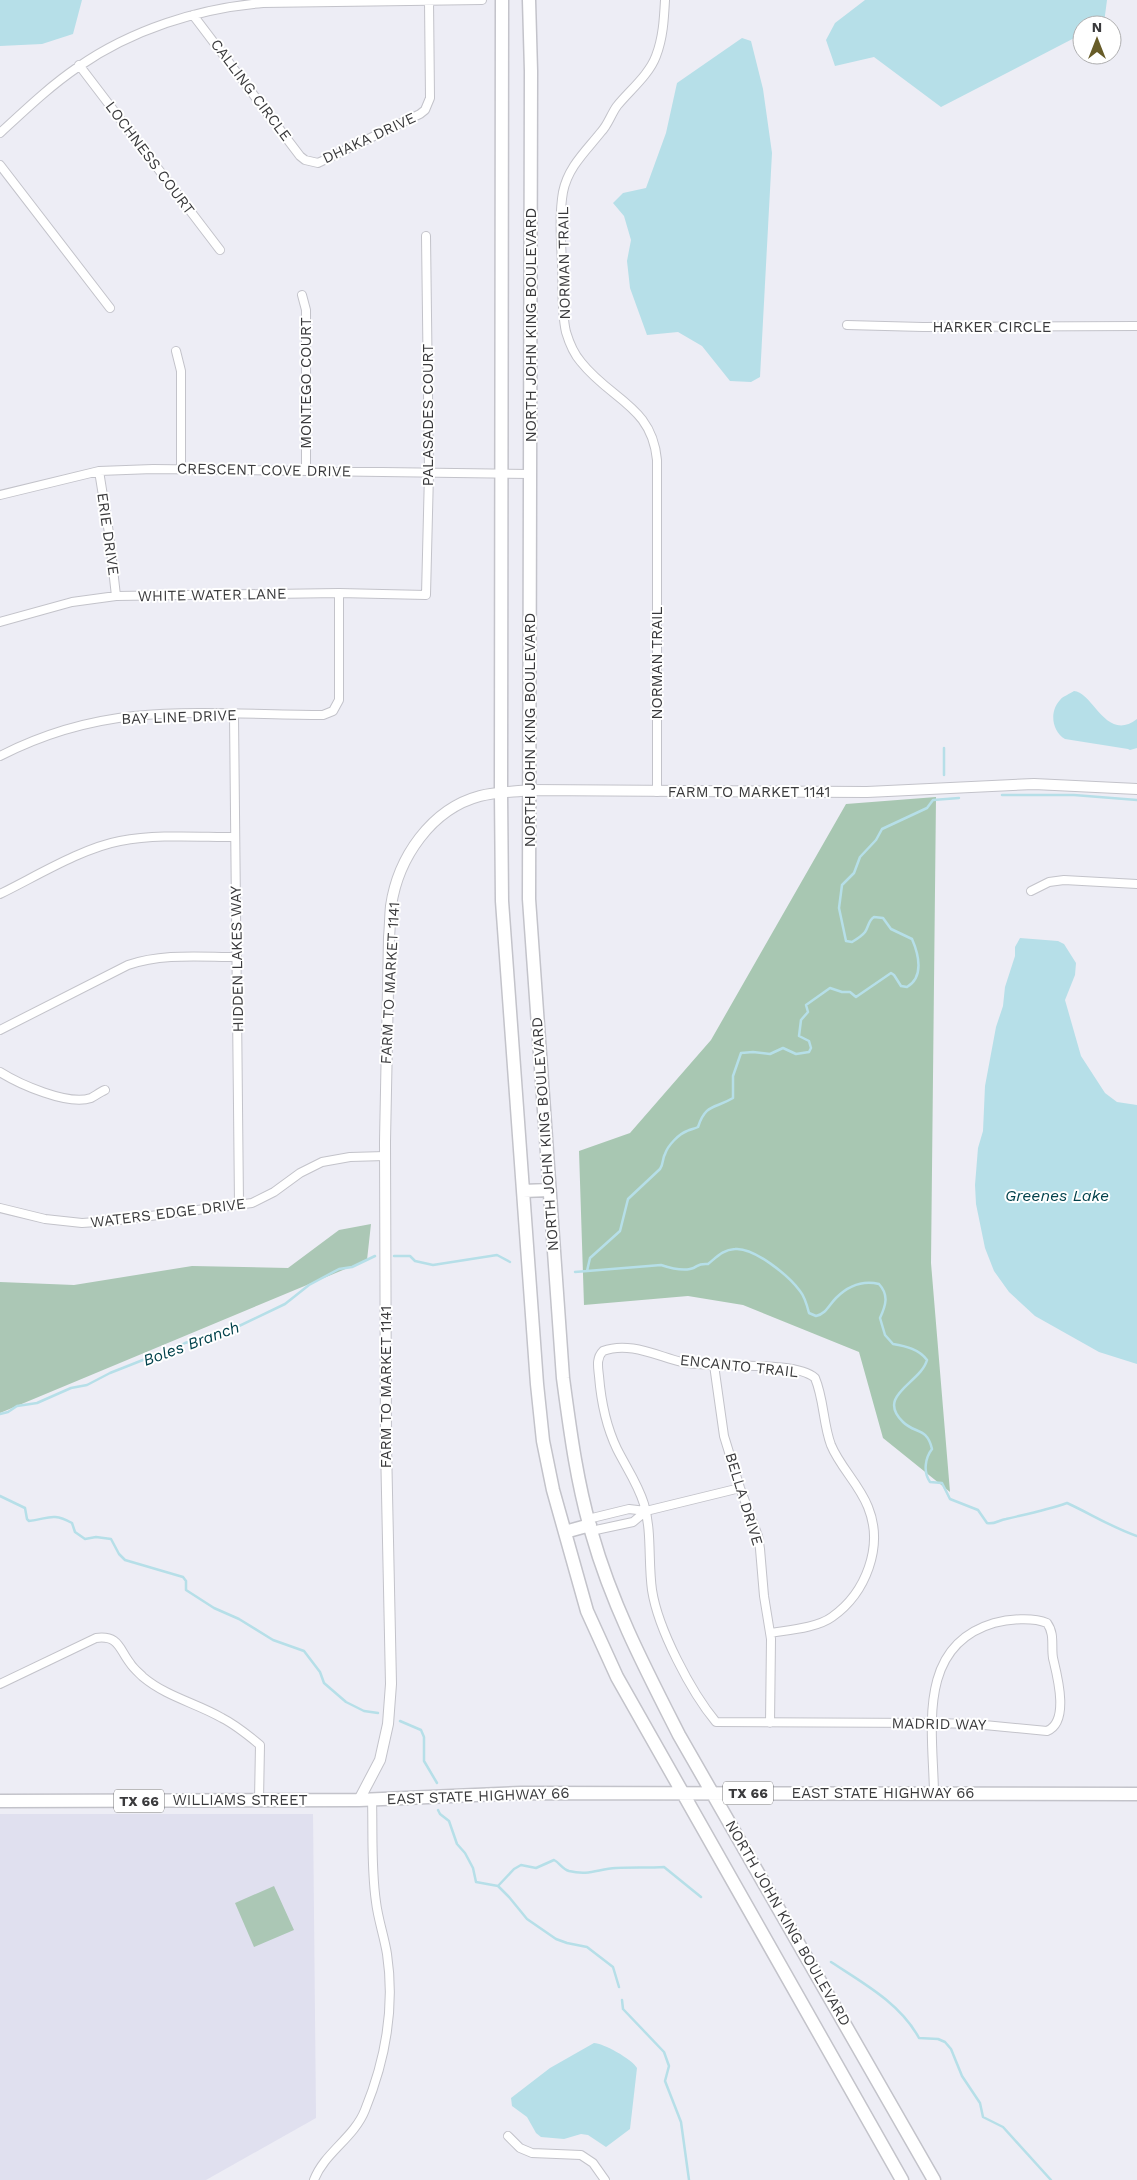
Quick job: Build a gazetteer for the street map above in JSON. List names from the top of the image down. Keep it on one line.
{"streets":{"main road":["NORTH JOHN KING BOULEVARD","TX 66","EAST STATE HIGHWAY 66","WILLIAMS STREET"],"street":["CALLING CIRCLE","DHAKA DRIVE","LOCHNESS COURT","NORMAN TRAIL","HARKER CIRCLE","MONTEGO COURT","PALASADES COURT","CRESCENT COVE DRIVE","ERIE DRIVE","WHITE WATER LANE","BAY LINE DRIVE","FARM TO MARKET 1141","HIDDEN LAKES WAY","WATERS EDGE DRIVE","ENCANTO TRAIL","BELLA DRIVE","MADRID WAY"]},"crossings":[["CALLING CIRCLE","DHAKA DRIVE"],["NORMAN TRAIL","FARM TO MARKET 1141"],["NORTH JOHN KING BOULEVARD","CRESCENT COVE DRIVE"],["NORTH JOHN KING BOULEVARD","FARM TO MARKET 1141"],["NORTH JOHN KING BOULEVARD","EAST STATE HIGHWAY 66"],["MONTEGO COURT","CRESCENT COVE DRIVE"],["PALASADES COURT","CRESCENT COVE DRIVE"],["PALASADES COURT","WHITE WATER LANE"],["CRESCENT COVE DRIVE","ERIE DRIVE"],["ERIE DRIVE","WHITE WATER LANE"],["WHITE WATER LANE","BAY LINE DRIVE"],["BAY LINE DRIVE","HIDDEN LAKES WAY"],["FARM TO MARKET 1141","WATERS EDGE DRIVE"],["FARM TO MARKET 1141","EAST STATE HIGHWAY 66"],["FARM TO MARKET 1141","WILLIAMS STREET"],["HIDDEN LAKES WAY","WATERS EDGE DRIVE"],["ENCANTO TRAIL","BELLA DRIVE"],["ENCANTO TRAIL","MADRID WAY"],["BELLA DRIVE","MADRID WAY"],["EAST STATE HIGHWAY 66","WILLIAMS STREET"]],"water":["Greenes Lake","Boles Branch"],"north":"top"}
